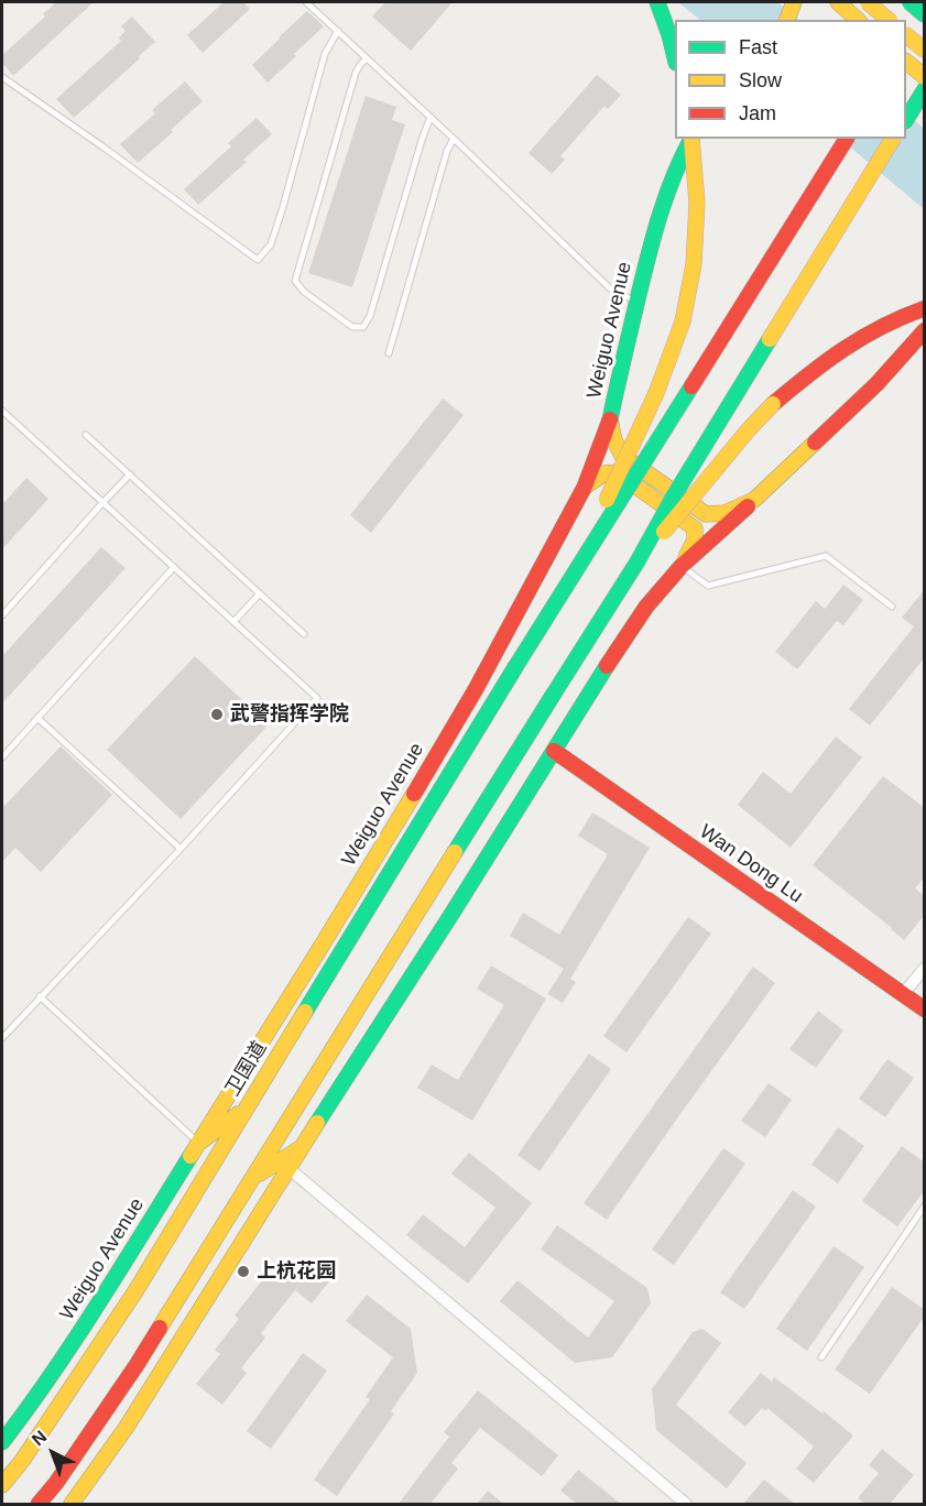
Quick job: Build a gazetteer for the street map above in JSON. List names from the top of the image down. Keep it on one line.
{"streets":{"main road":["Weiguo Avenue","Wan Dong Lu","卫国道"]},"places":["武警指挥学院","上杭花园"],"legend":["Fast","Slow","Jam"],"north":"top left"}
